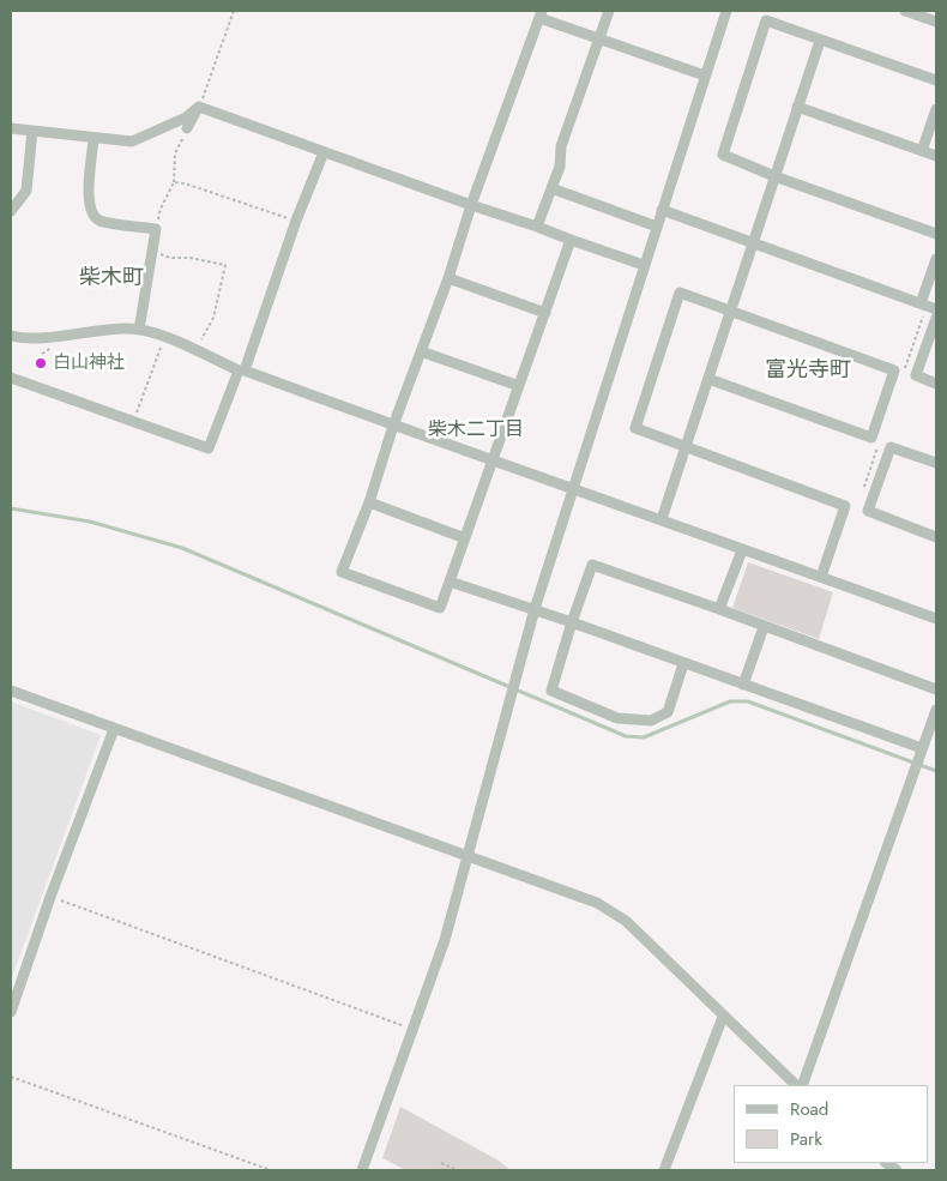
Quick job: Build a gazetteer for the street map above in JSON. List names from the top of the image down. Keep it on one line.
{"districts":["柴木町","富光寺町","柴木二丁目"],"places":["白山神社"],"legend":["Road","Park"]}
